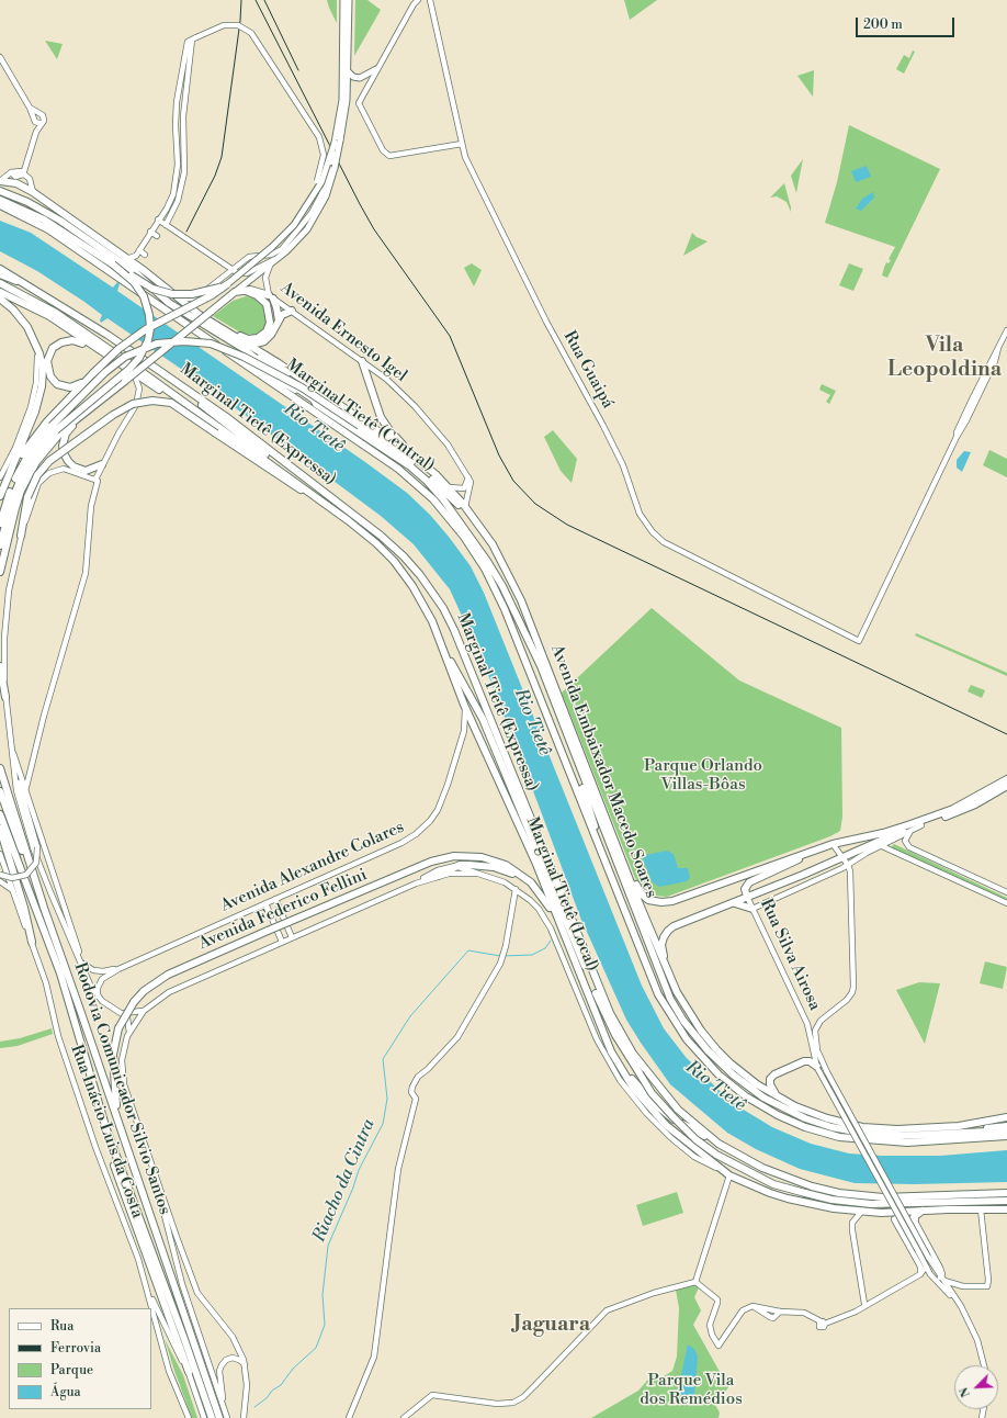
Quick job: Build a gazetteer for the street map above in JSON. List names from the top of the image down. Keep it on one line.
{"streets":{"highway":["Marginal Tietê (Central)","Marginal Tietê (Expressa)","Avenida Embaixador Macedo Soares","Marginal Tietê (Local)","Avenida Federico Fellini","Rodovia Comunicador Silvio Santos"],"main road":["Avenida Ernesto Igel","Rua Guaipá","Avenida Alexandre Colares","Rua Silva Airosa","Rua Inácio Luis da Costa"]},"crossings":[["Marginal Tietê (Central)","Avenida Embaixador Macedo Soares"],["Avenida Alexandre Colares","Marginal Tietê (Local)"],["Marginal Tietê (Local)","Avenida Federico Fellini"],["Avenida Federico Fellini","Rodovia Comunicador Silvio Santos"]],"districts":["Vila Leopoldina","Jaguara"],"water":["Rio Tietê","Riacho da Cintra"],"parks":["Parque Orlando Villas-Bôas","Parque Vila dos Remédios"],"legend":["Rua","Ferrovia","Parque","Água"],"scale_bar":"200 m","north":"bottom left"}
